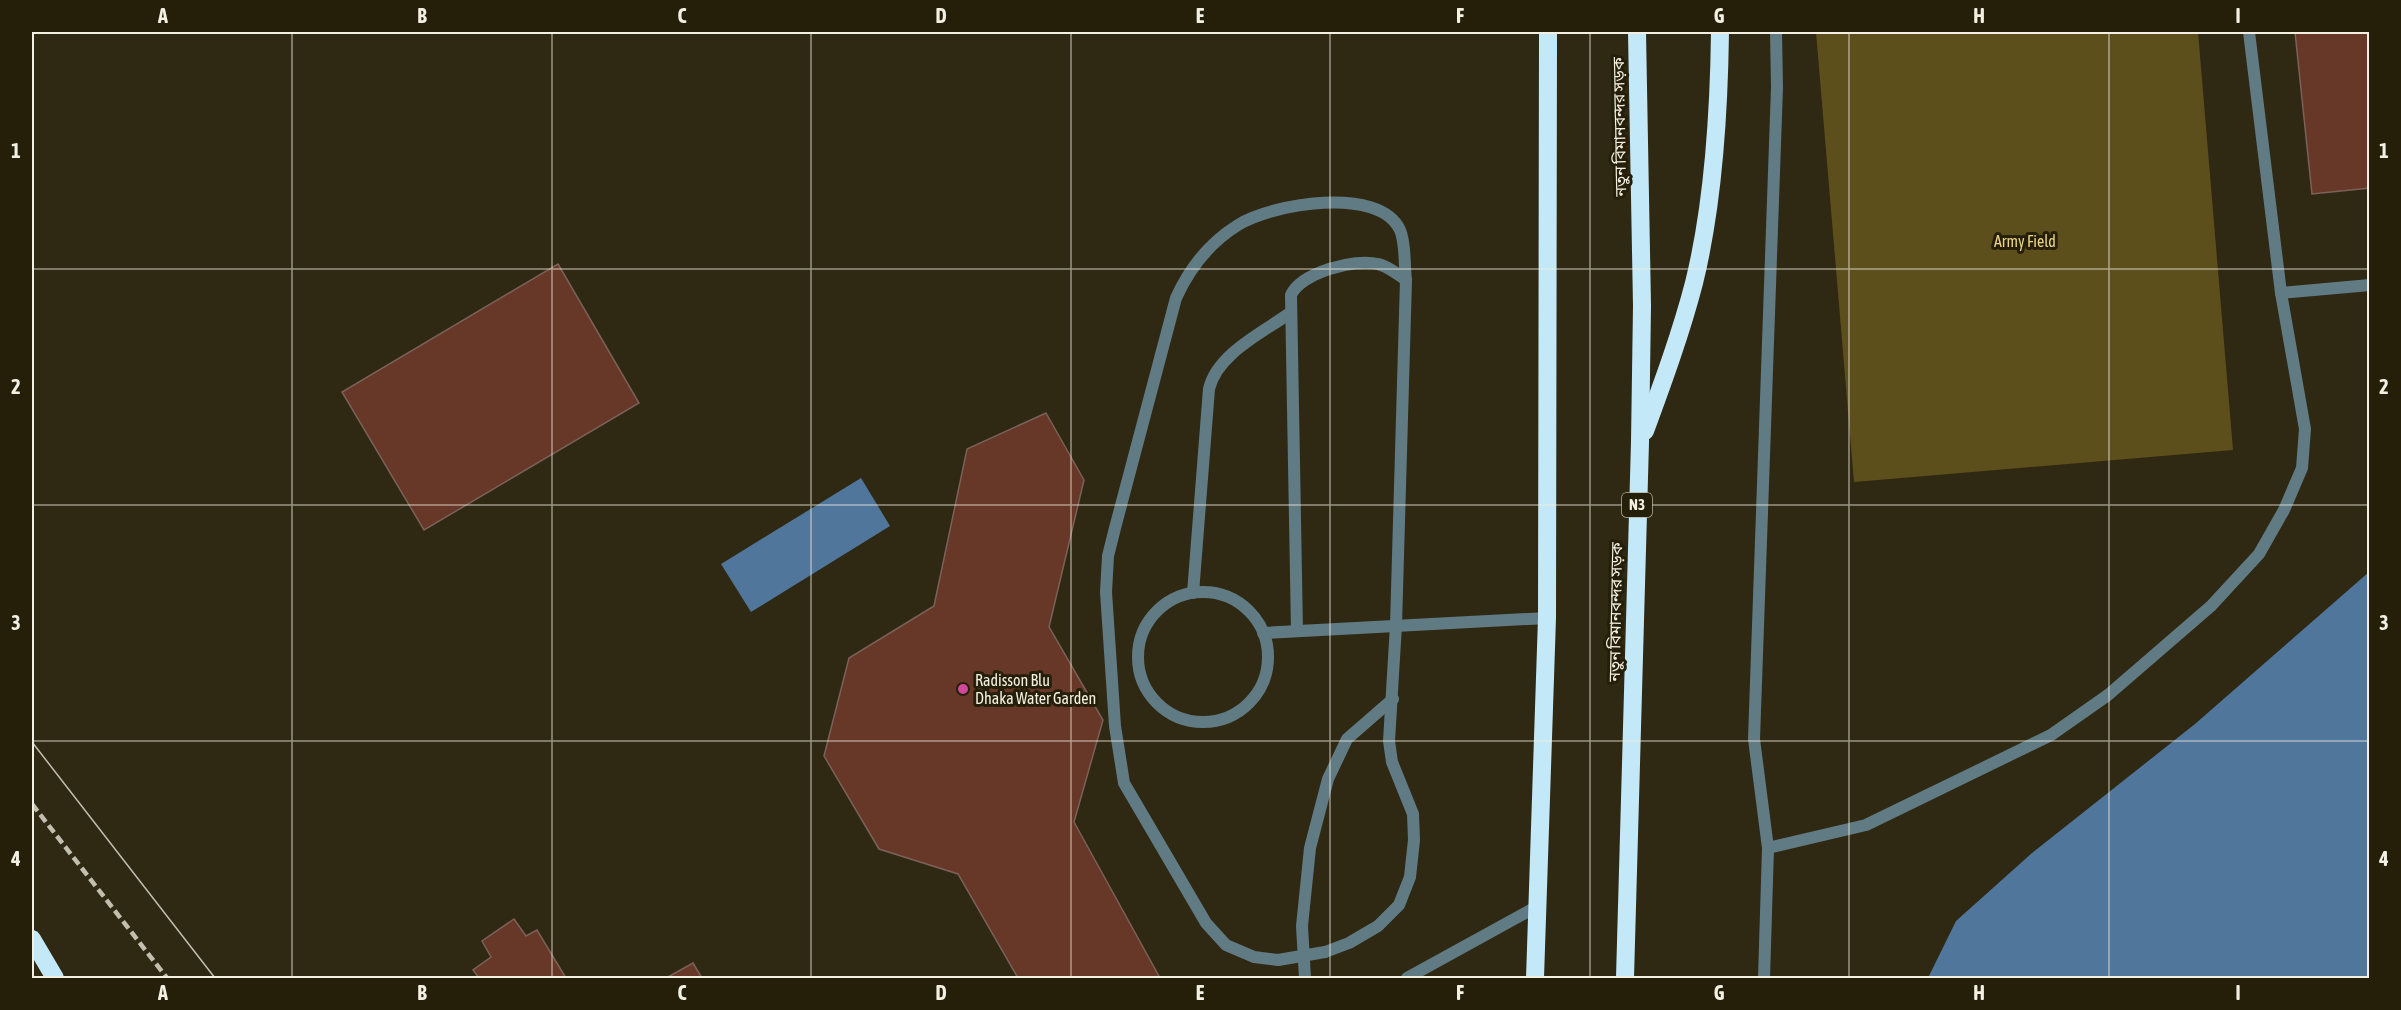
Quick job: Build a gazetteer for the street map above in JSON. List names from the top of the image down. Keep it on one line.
{"streets":{"highway":["নতুন বিমানবন্দর সড়ক","N3"]},"parks":["Army Field"],"places":["Radisson Blu Dhaka Water Garden"],"grid":{"columns":["A","B","C","D","E","F","G","H","I"],"rows":["1","2","3","4"]}}
